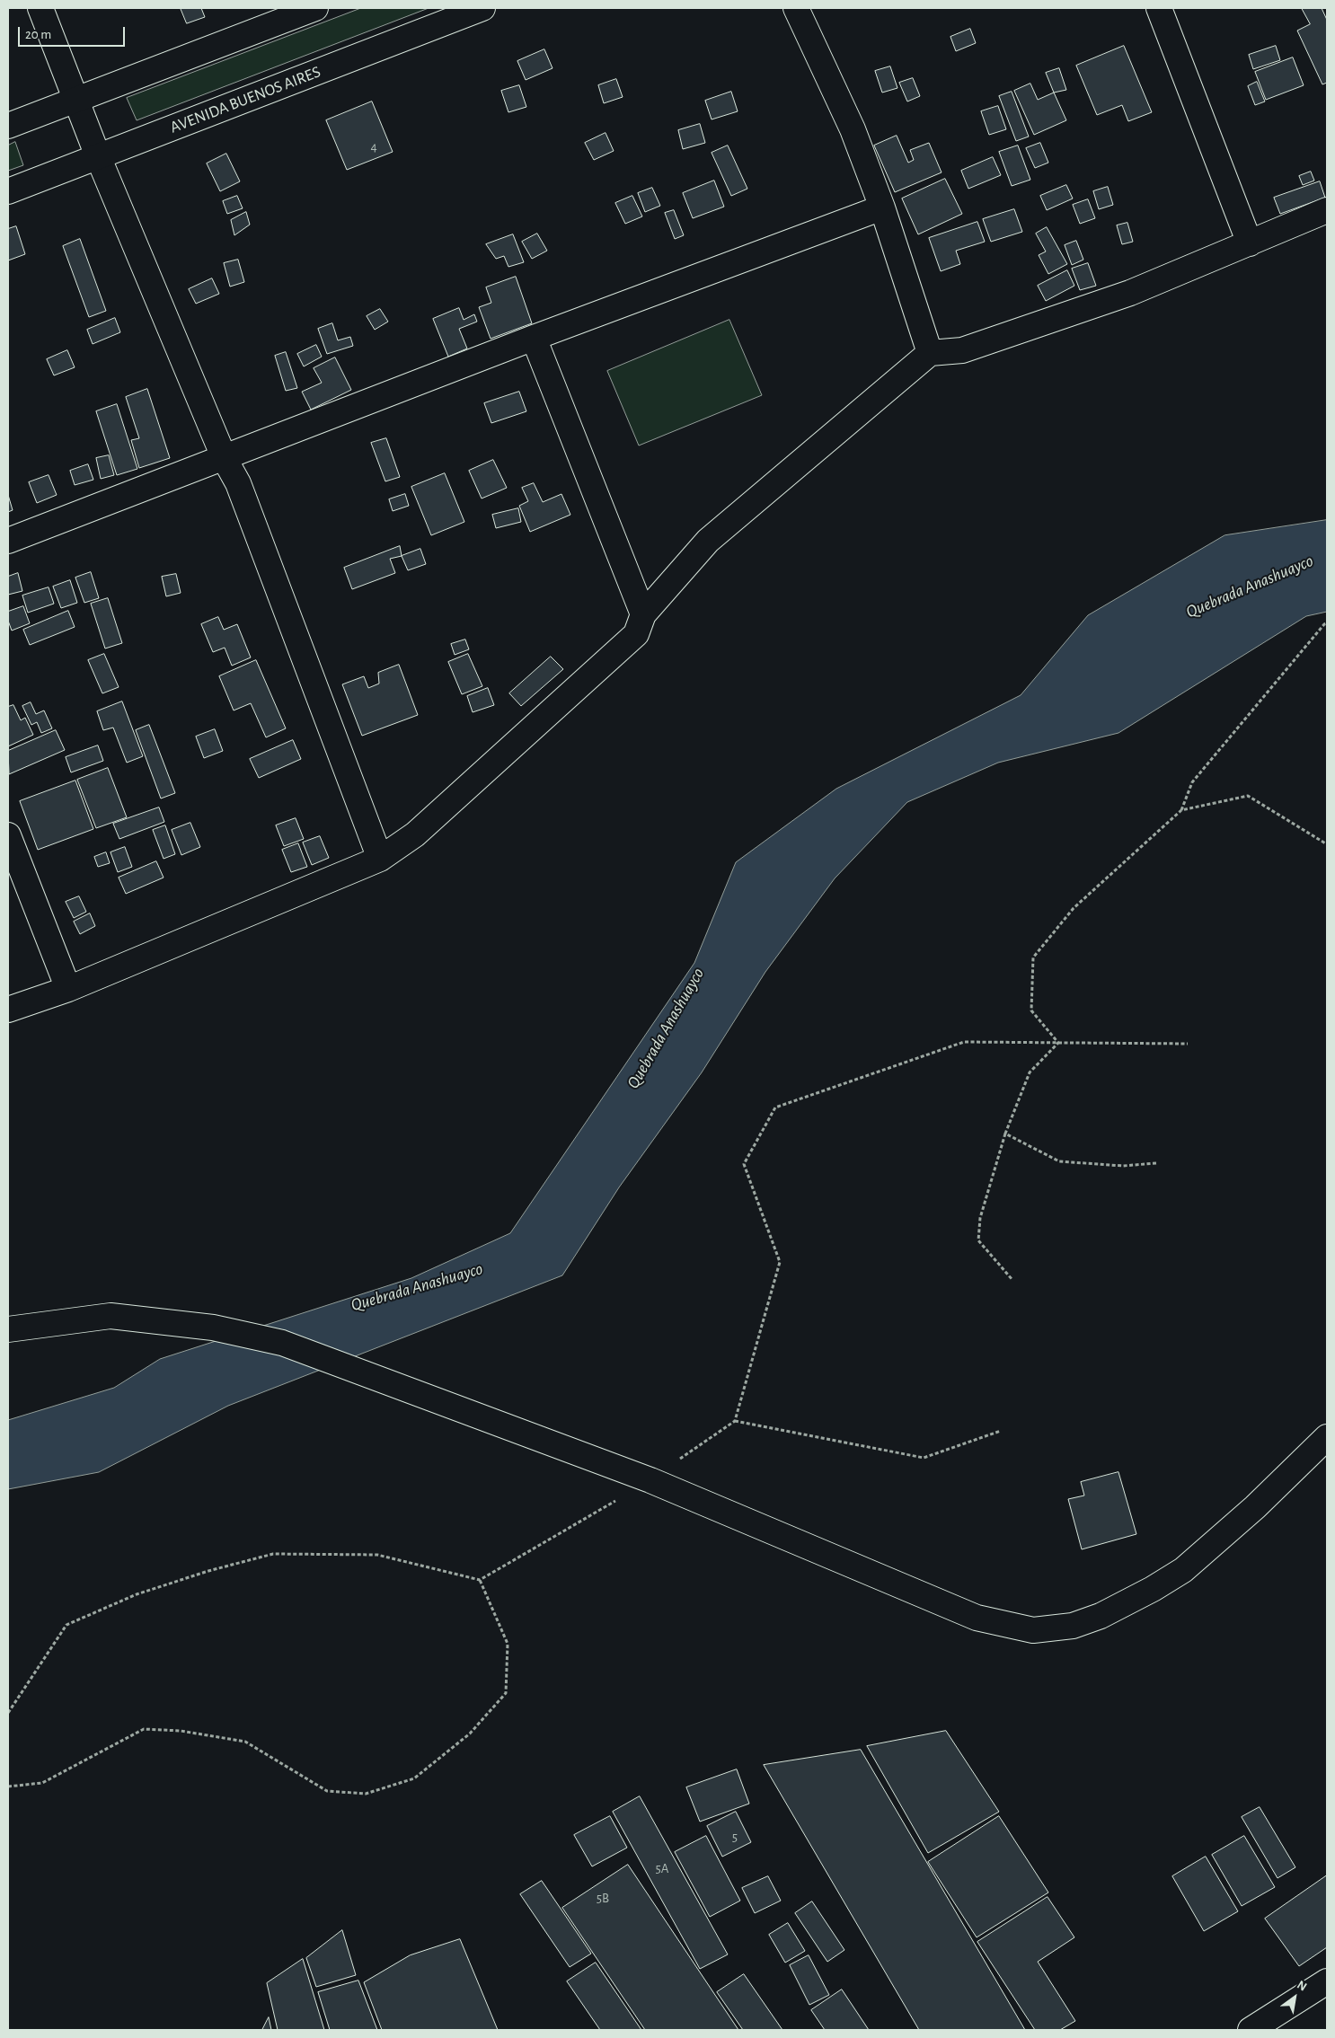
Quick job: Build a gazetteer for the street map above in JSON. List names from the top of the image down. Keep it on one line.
{"streets":{"street":["AVENIDA BUENOS AIRES"]},"water":["Quebrada Anashuayco"],"house_numbers":["4","5","5A","5B"],"scale_bar":"20 m","north":"top right"}
